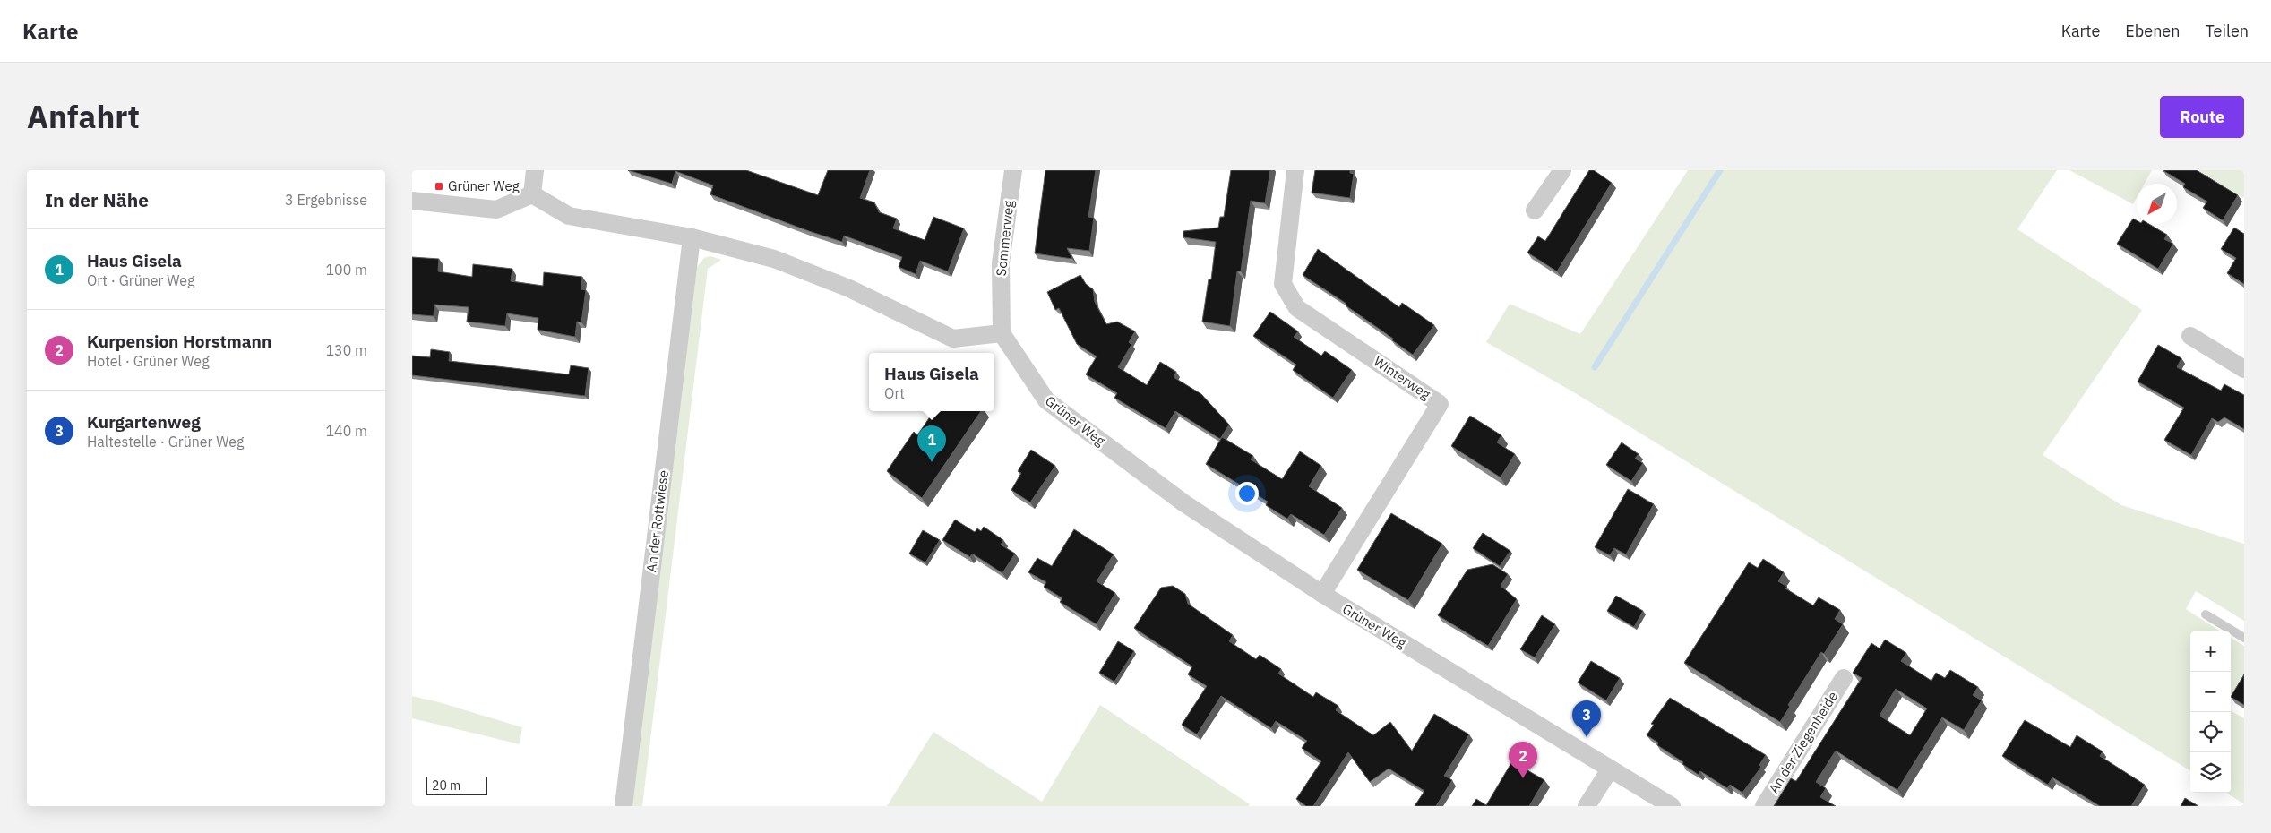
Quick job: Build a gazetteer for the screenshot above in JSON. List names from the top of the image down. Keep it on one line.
{"streets":{"street":["Sommerweg","Winterweg","Grüner Weg","An der Rottwiese","An der Ziegenheide"]},"crossings":[["Sommerweg","Grüner Weg"],["Winterweg","Grüner Weg"]],"places":{"transit":["Grüner Weg"]},"scale_bar":"20 m","north":"bottom left","page":{"header":"Karte","nav":["Karte","Ebenen","Teilen"],"title":"Anfahrt","buttons":"Route","heading":["In der Nähe","3 Ergebnisse"],"list":[{"mark":"1","name":"Haus Gisela","note":"Ort · Grüner Weg","value":"100 m"},{"mark":"2","name":"Kurpension Horstmann","note":"Hotel · Grüner Weg","value":"130 m"},{"mark":"3","name":"Kurgartenweg","note":"Haltestelle · Grüner Weg","value":"140 m"}],"popup":["Haus Gisela","Ort"],"pins":["1","3","2"],"map_buttons":["+","−"],"scale":"20 m"}}
